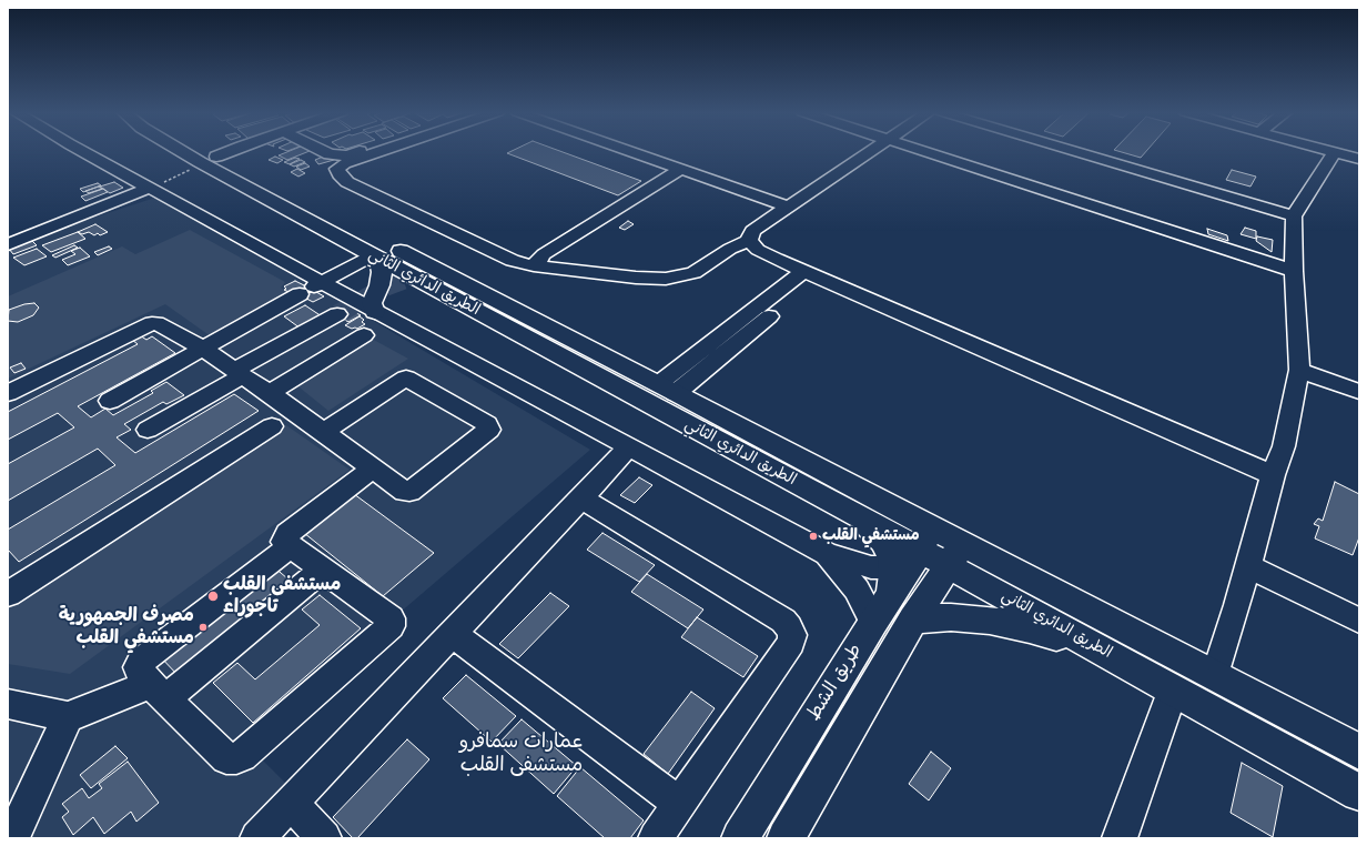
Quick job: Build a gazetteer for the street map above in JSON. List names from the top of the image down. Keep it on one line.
{"streets":{"highway":["الطريق الدائري الثاني","طريق الشط"]},"crossings":[["الطريق الدائري الثاني","طريق الشط"]],"districts":["عمارات سمافرو مستشفى القلب"],"places":["مستشفي القلب","مستشفى القلب تاجوراء","مصرف الجمهورية مستشفي القلب"]}
